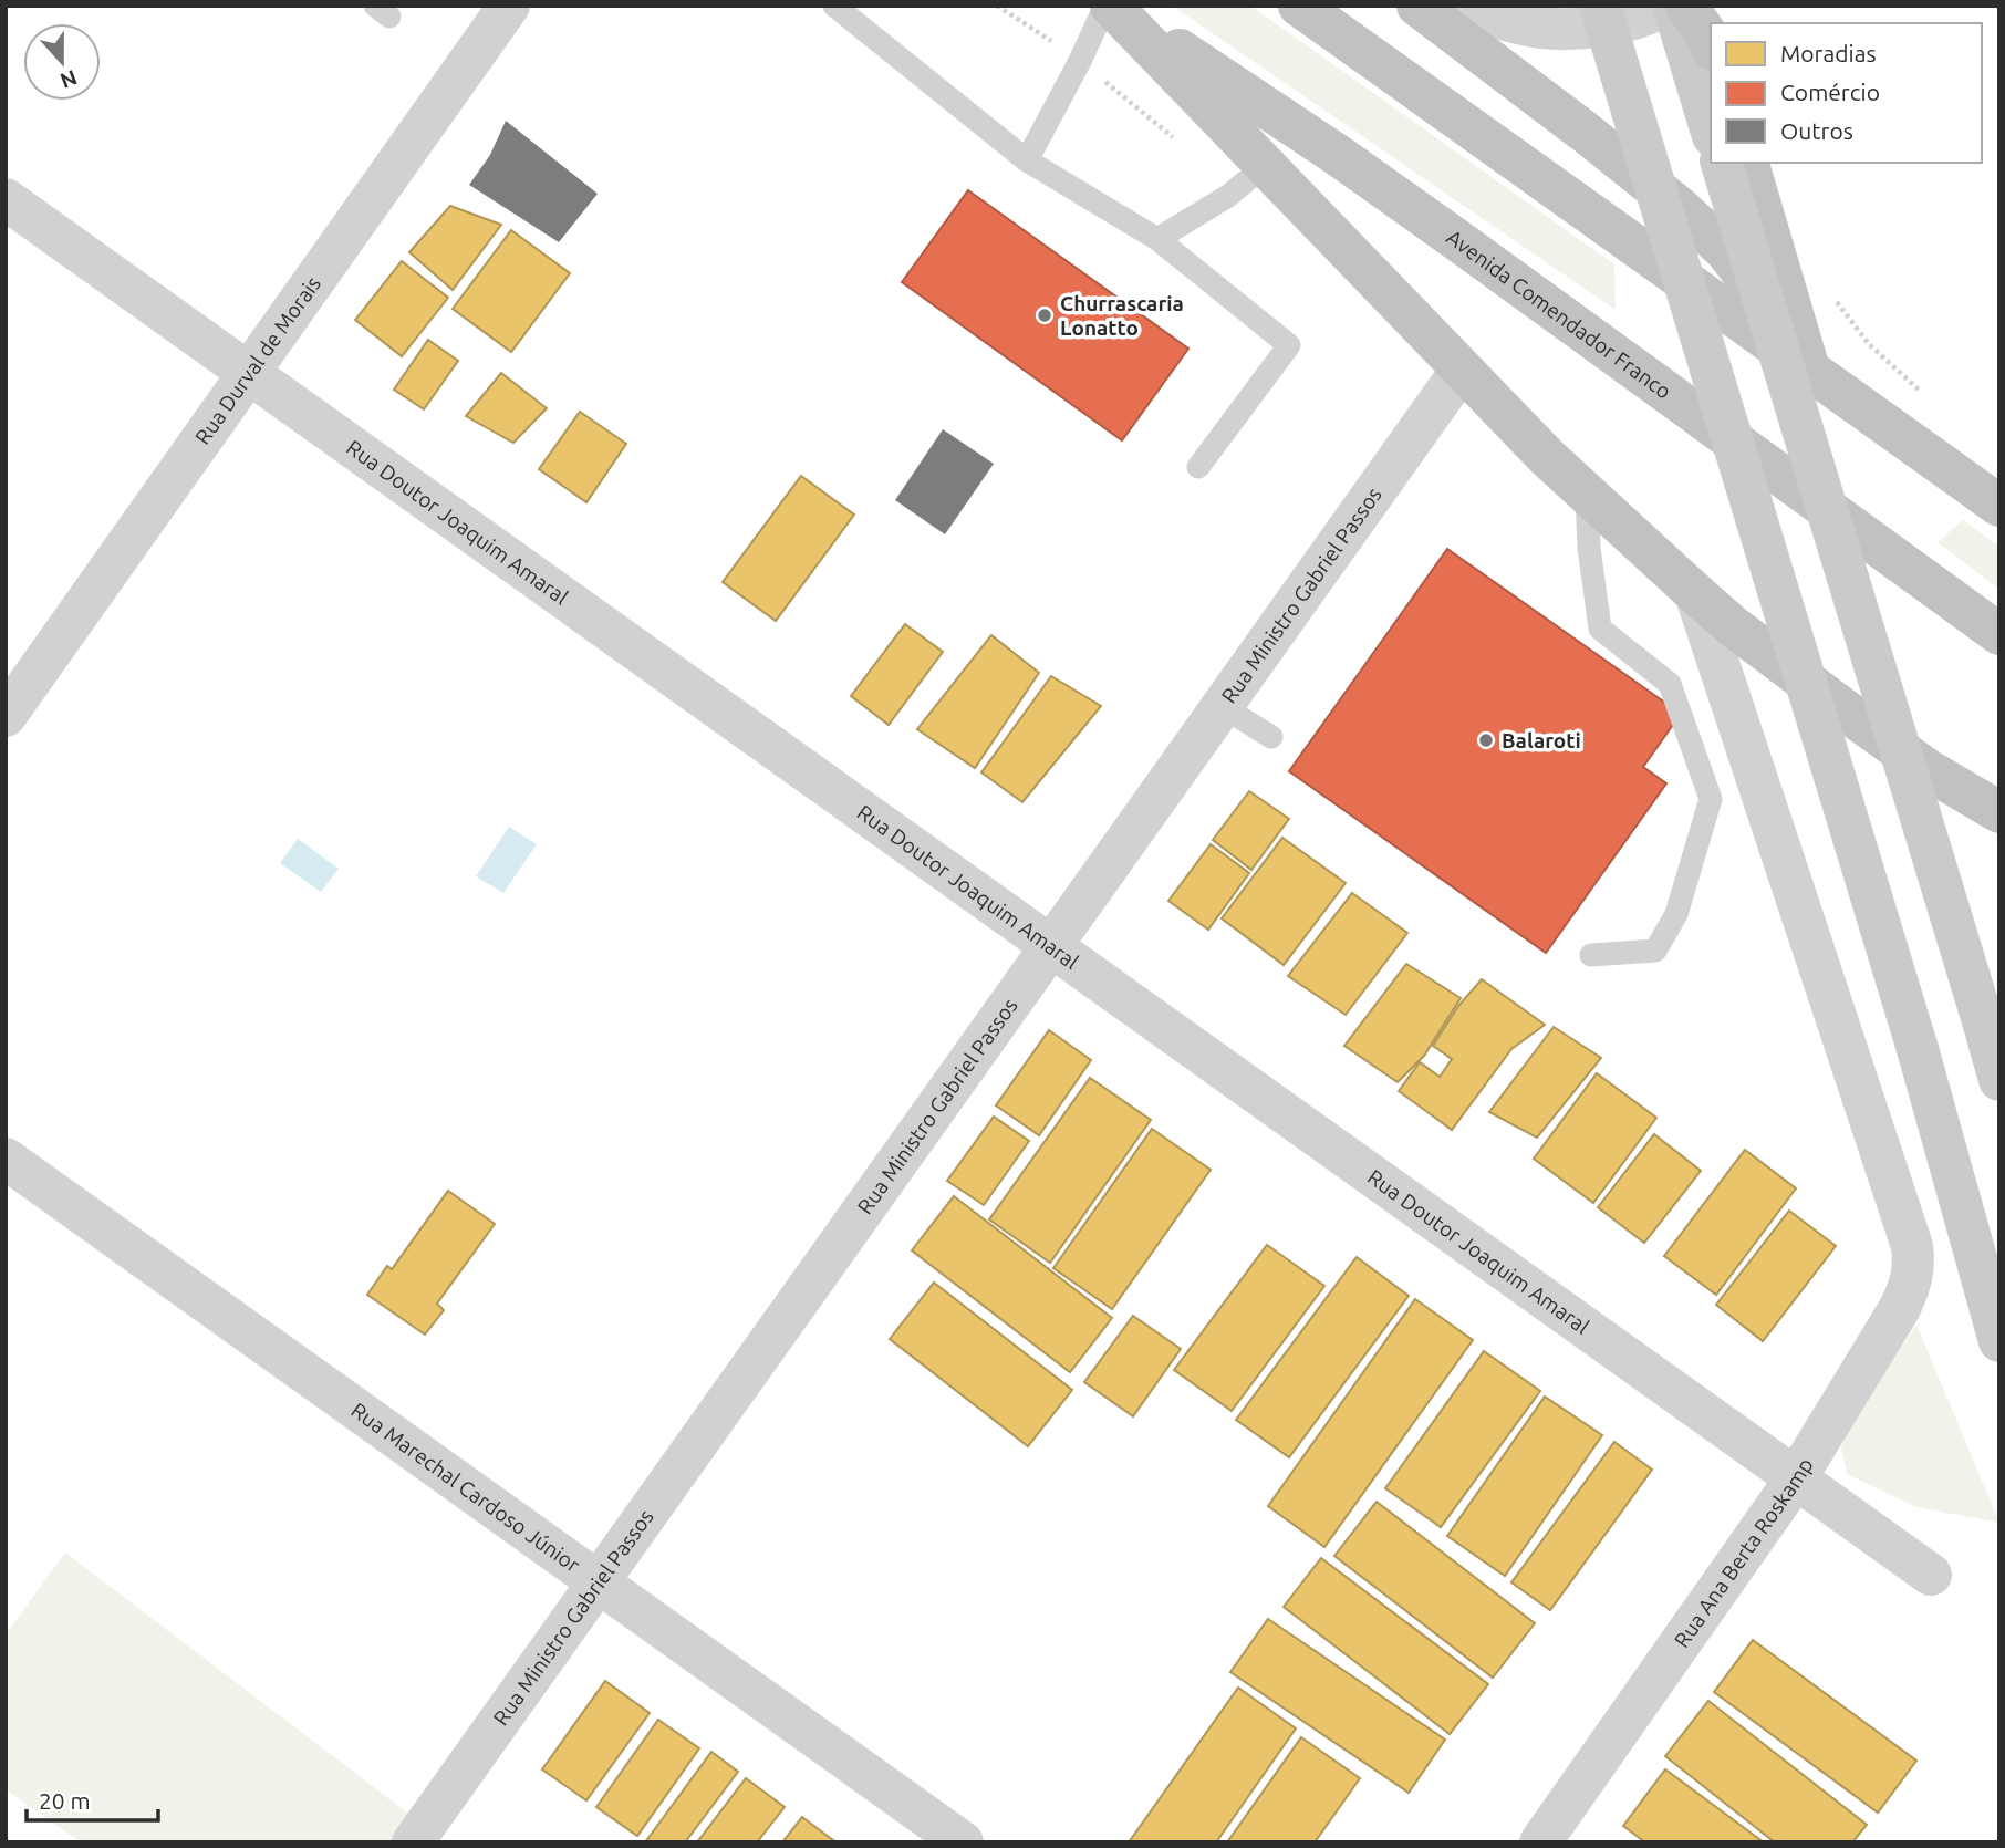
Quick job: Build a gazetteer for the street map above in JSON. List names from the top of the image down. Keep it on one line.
{"streets":{"highway":["Avenida Comendador Franco"],"street":["Rua Durval de Morais","Rua Doutor Joaquim Amaral","Rua Ministro Gabriel Passos","Rua Marechal Cardoso Júnior","Rua Ana Berta Roskamp"]},"crossings":[["Rua Durval de Morais","Rua Doutor Joaquim Amaral"],["Rua Doutor Joaquim Amaral","Rua Ministro Gabriel Passos"],["Rua Doutor Joaquim Amaral","Rua Ana Berta Roskamp"],["Rua Ministro Gabriel Passos","Rua Marechal Cardoso Júnior"]],"places":["Churrascaria Lonatto","Balaroti"],"legend":["Moradias","Comércio","Outros"],"scale_bar":"20 m","north":"bottom"}
